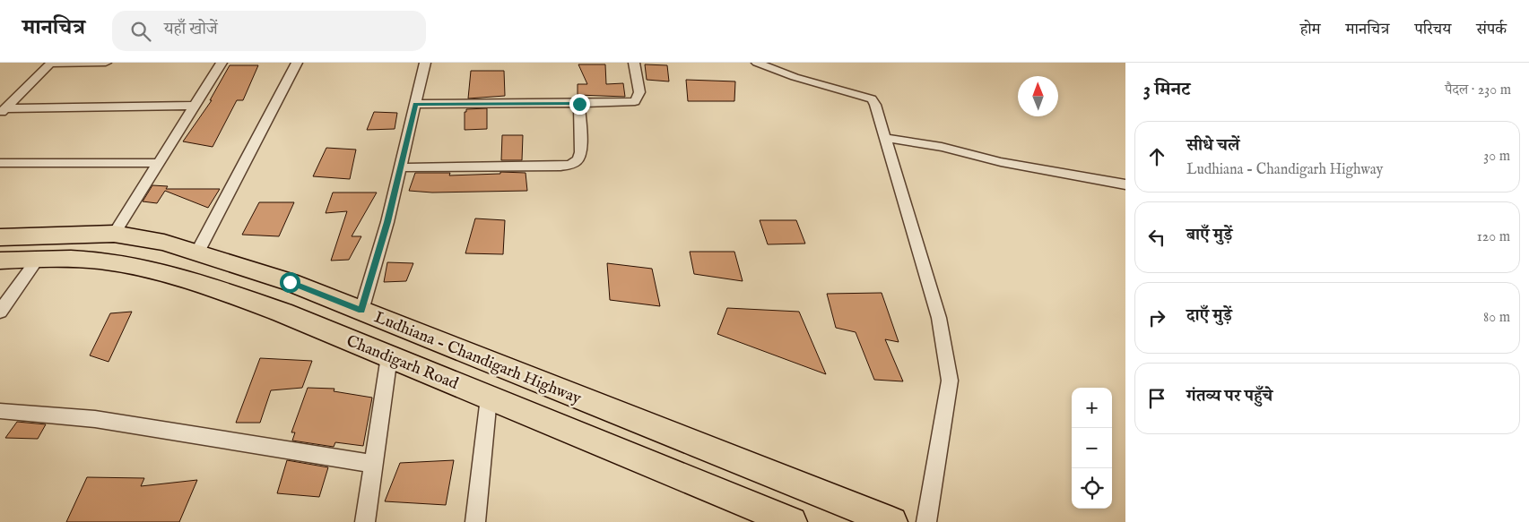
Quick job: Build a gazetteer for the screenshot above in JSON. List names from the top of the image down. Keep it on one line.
{"streets":{"main road":["Ludhiana - Chandigarh Highway","Chandigarh Road"]},"north":"top","page":{"header":"मानचित्र","search":"यहाँ खोजें","nav":["होम","मानचित्र","परिचय","संपर्क"],"heading":["3 मिनट","पैदल · 230 m"],"list":[["सीधे चलें","Ludhiana - Chandigarh Highway","30 m"],["बाएँ मुड़ें","120 m"],["दाएँ मुड़ें","80 m"],"गंतव्य पर पहुँचे"],"map_buttons":["+","−"]}}
